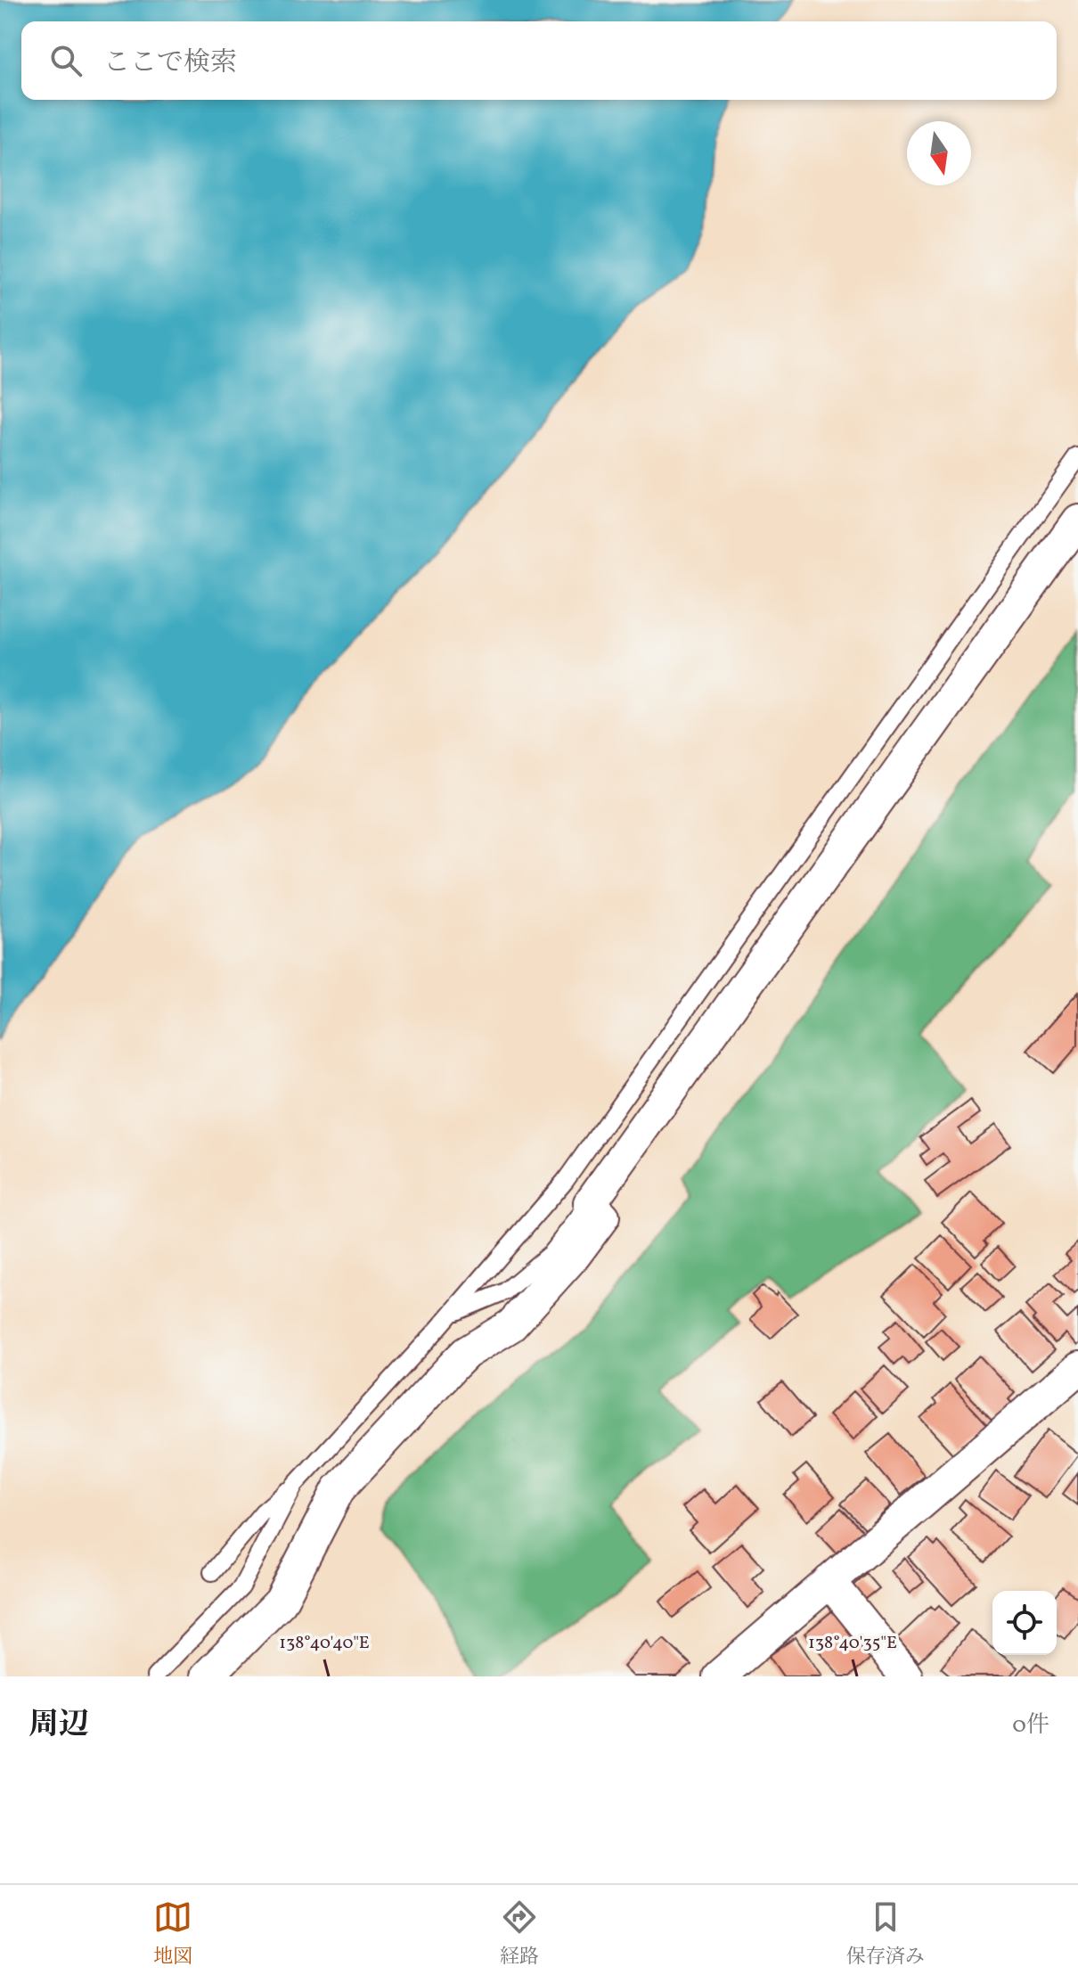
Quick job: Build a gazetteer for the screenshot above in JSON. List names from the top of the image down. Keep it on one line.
{"north":"bottom","page":{"search":"ここで検索","heading":["周辺","0件"],"nav":["地図","経路","保存済み"]},"coordinates":["138°40'40\"E","138°40'35\"E"]}
